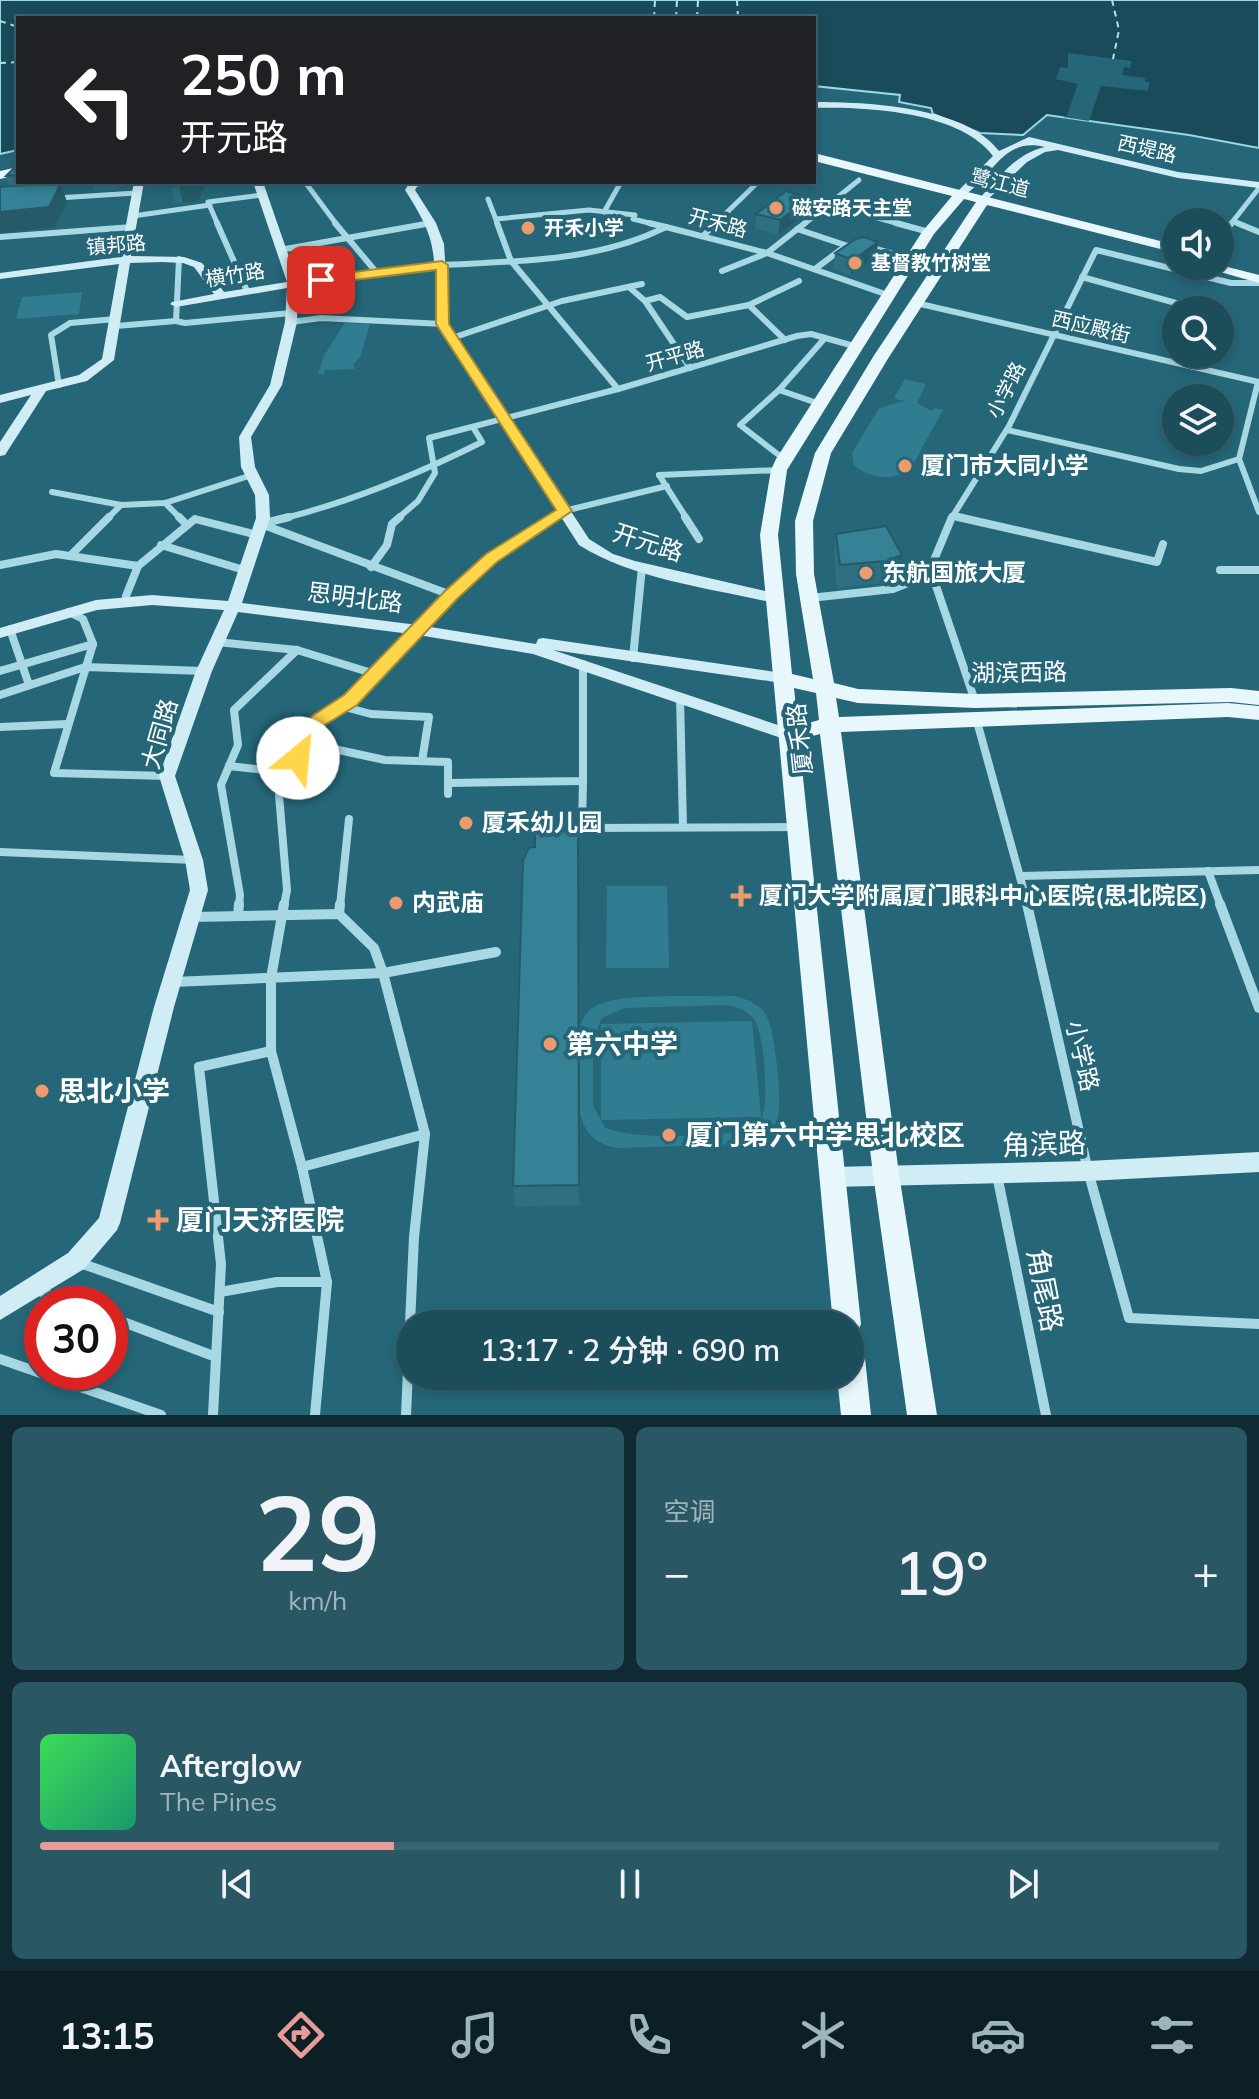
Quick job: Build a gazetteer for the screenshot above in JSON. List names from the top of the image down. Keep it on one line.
{"streets":{"main road":["鹭江道","湖滨西路","厦禾路"],"street":["西堤路","开禾路","镇邦路","横竹路","西应殿街","开平路","小学路","开元路","思明北路","大同路","角滨路","角尾路"]},"crossings":[["西堤路","厦禾路"],["鹭江道","小学路"],["鹭江道","厦禾路"],["开禾路","横竹路"],["开禾路","厦禾路"],["镇邦路","横竹路"],["横竹路","大同路"],["西应殿街","小学路"],["西应殿街","厦禾路"],["开平路","开元路"],["开平路","厦禾路"],["小学路","湖滨西路"],["小学路","角滨路"],["开元路","厦禾路"],["思明北路","湖滨西路"],["思明北路","大同路"],["思明北路","厦禾路"],["湖滨西路","厦禾路"],["厦禾路","角滨路"],["角滨路","角尾路"]],"places":{"other":["磁安路天主堂","开禾小学","基督教竹树堂","厦门市大同小学","东航国旅大厦","厦禾幼儿园","内武庙","第六中学","思北小学","厦门第六中学思北校区"],"health":["厦门大学附属厦门眼科中心医院(思北院区)","厦门天济医院"]},"page":{"turn":["250 m","开元路"],"limit":"30","trip":"13:17 · 2 分钟 · 690 m","tile":[["29","km/h"],"空调"],"heat":["−","19°","+"],"song":["Afterglow","The Pines"],"tabs":"13:15"}}
